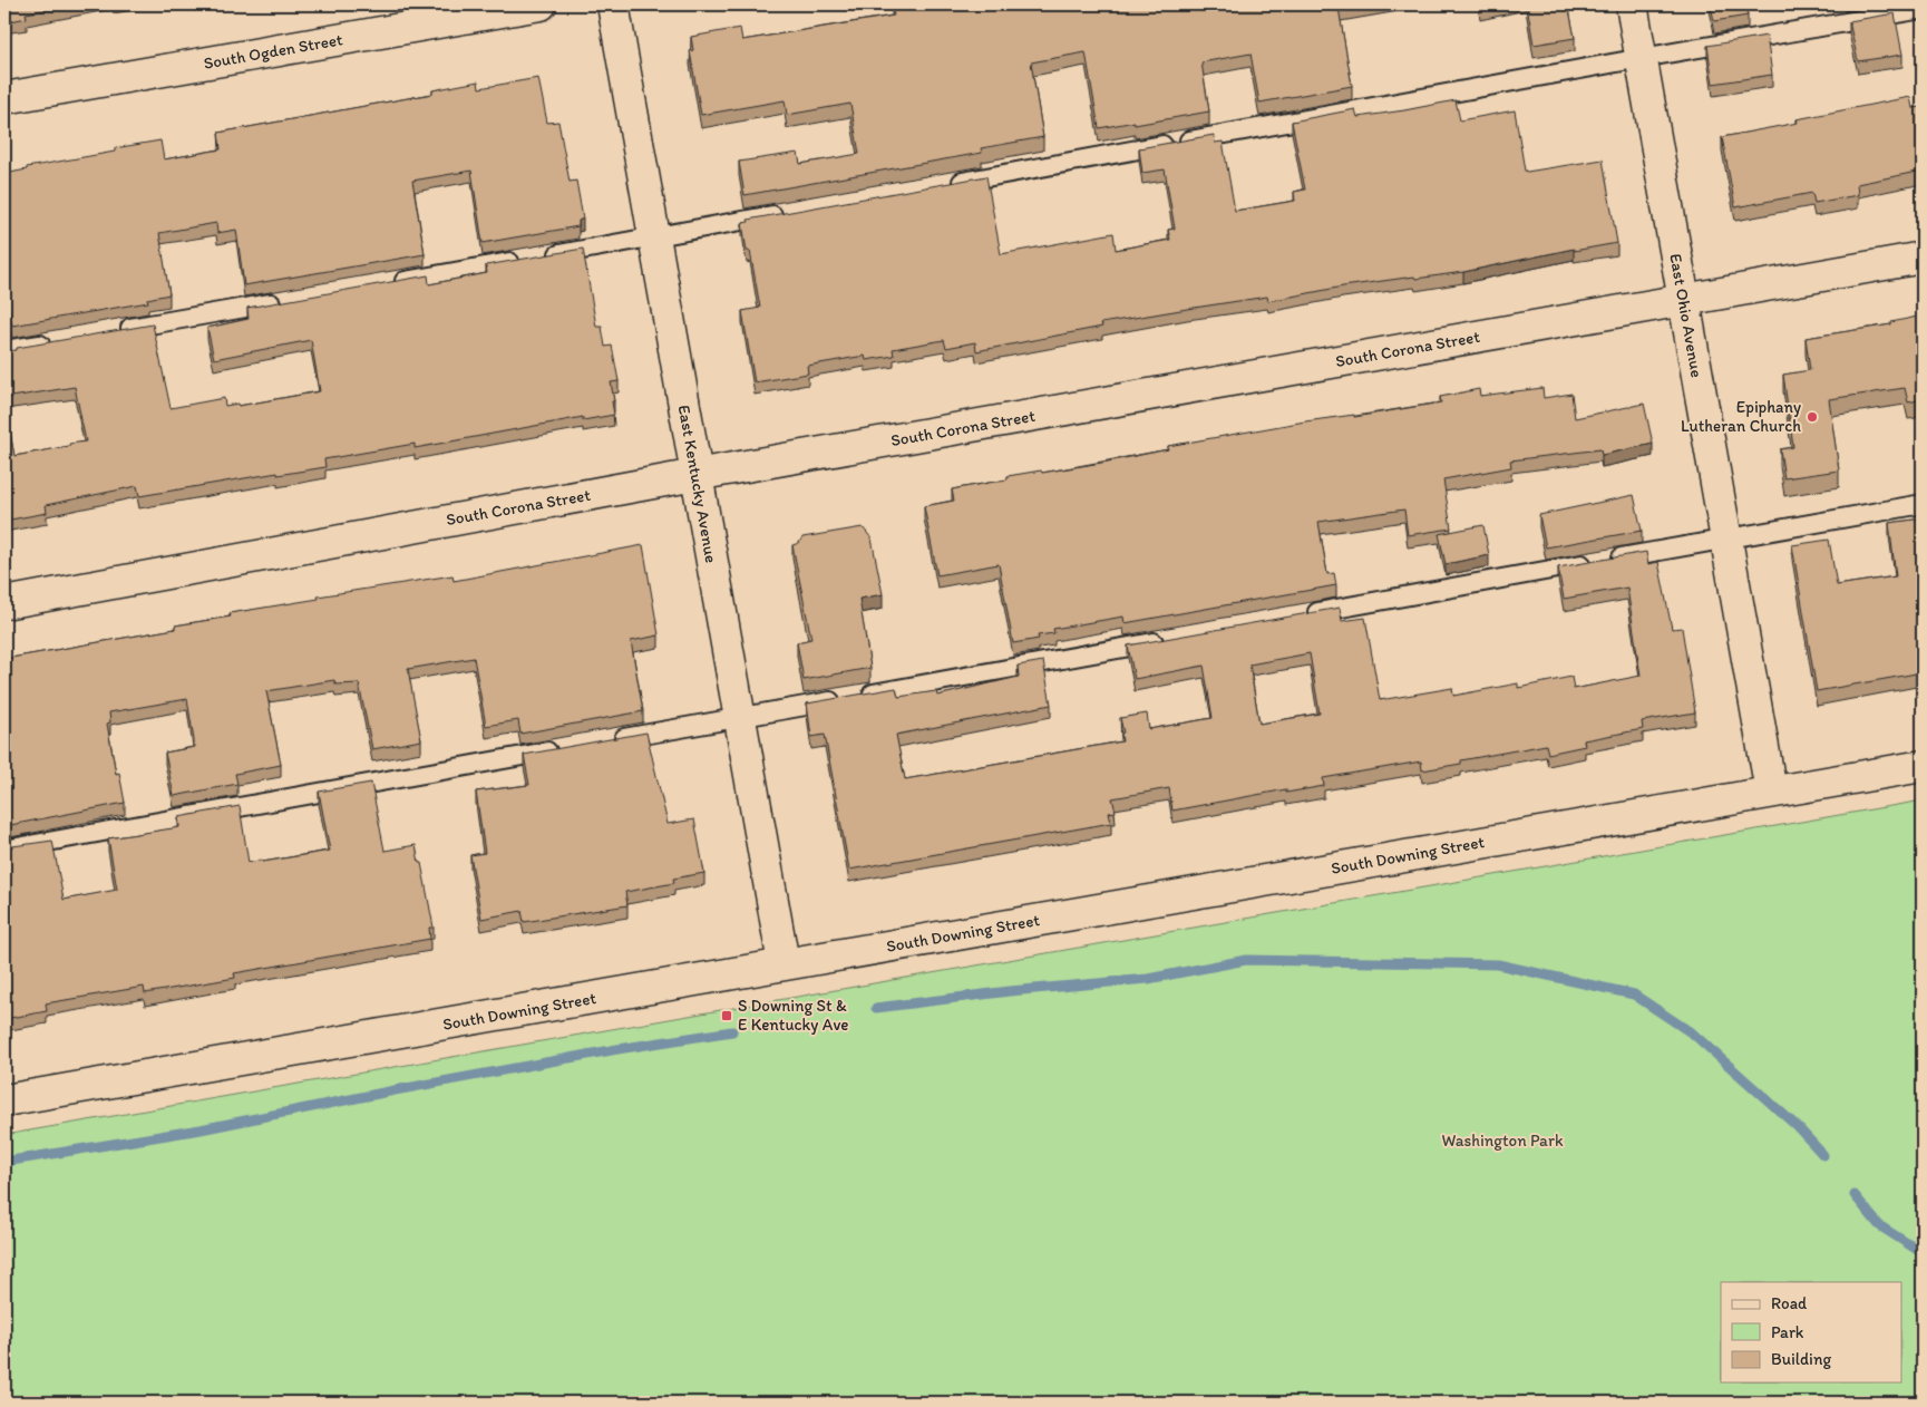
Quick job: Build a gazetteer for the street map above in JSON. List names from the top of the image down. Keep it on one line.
{"streets":{"street":["South Ogden Street","East Ohio Avenue","South Corona Street","East Kentucky Avenue","South Downing Street"]},"crossings":[["East Ohio Avenue","South Corona Street"],["East Ohio Avenue","South Downing Street"],["South Corona Street","East Kentucky Avenue"],["East Kentucky Avenue","South Downing Street"]],"parks":["Washington Park"],"places":{"other":["Epiphany Lutheran Church"],"transit":["S Downing St & E Kentucky Ave"]},"legend":["Road","Park","Building"]}
